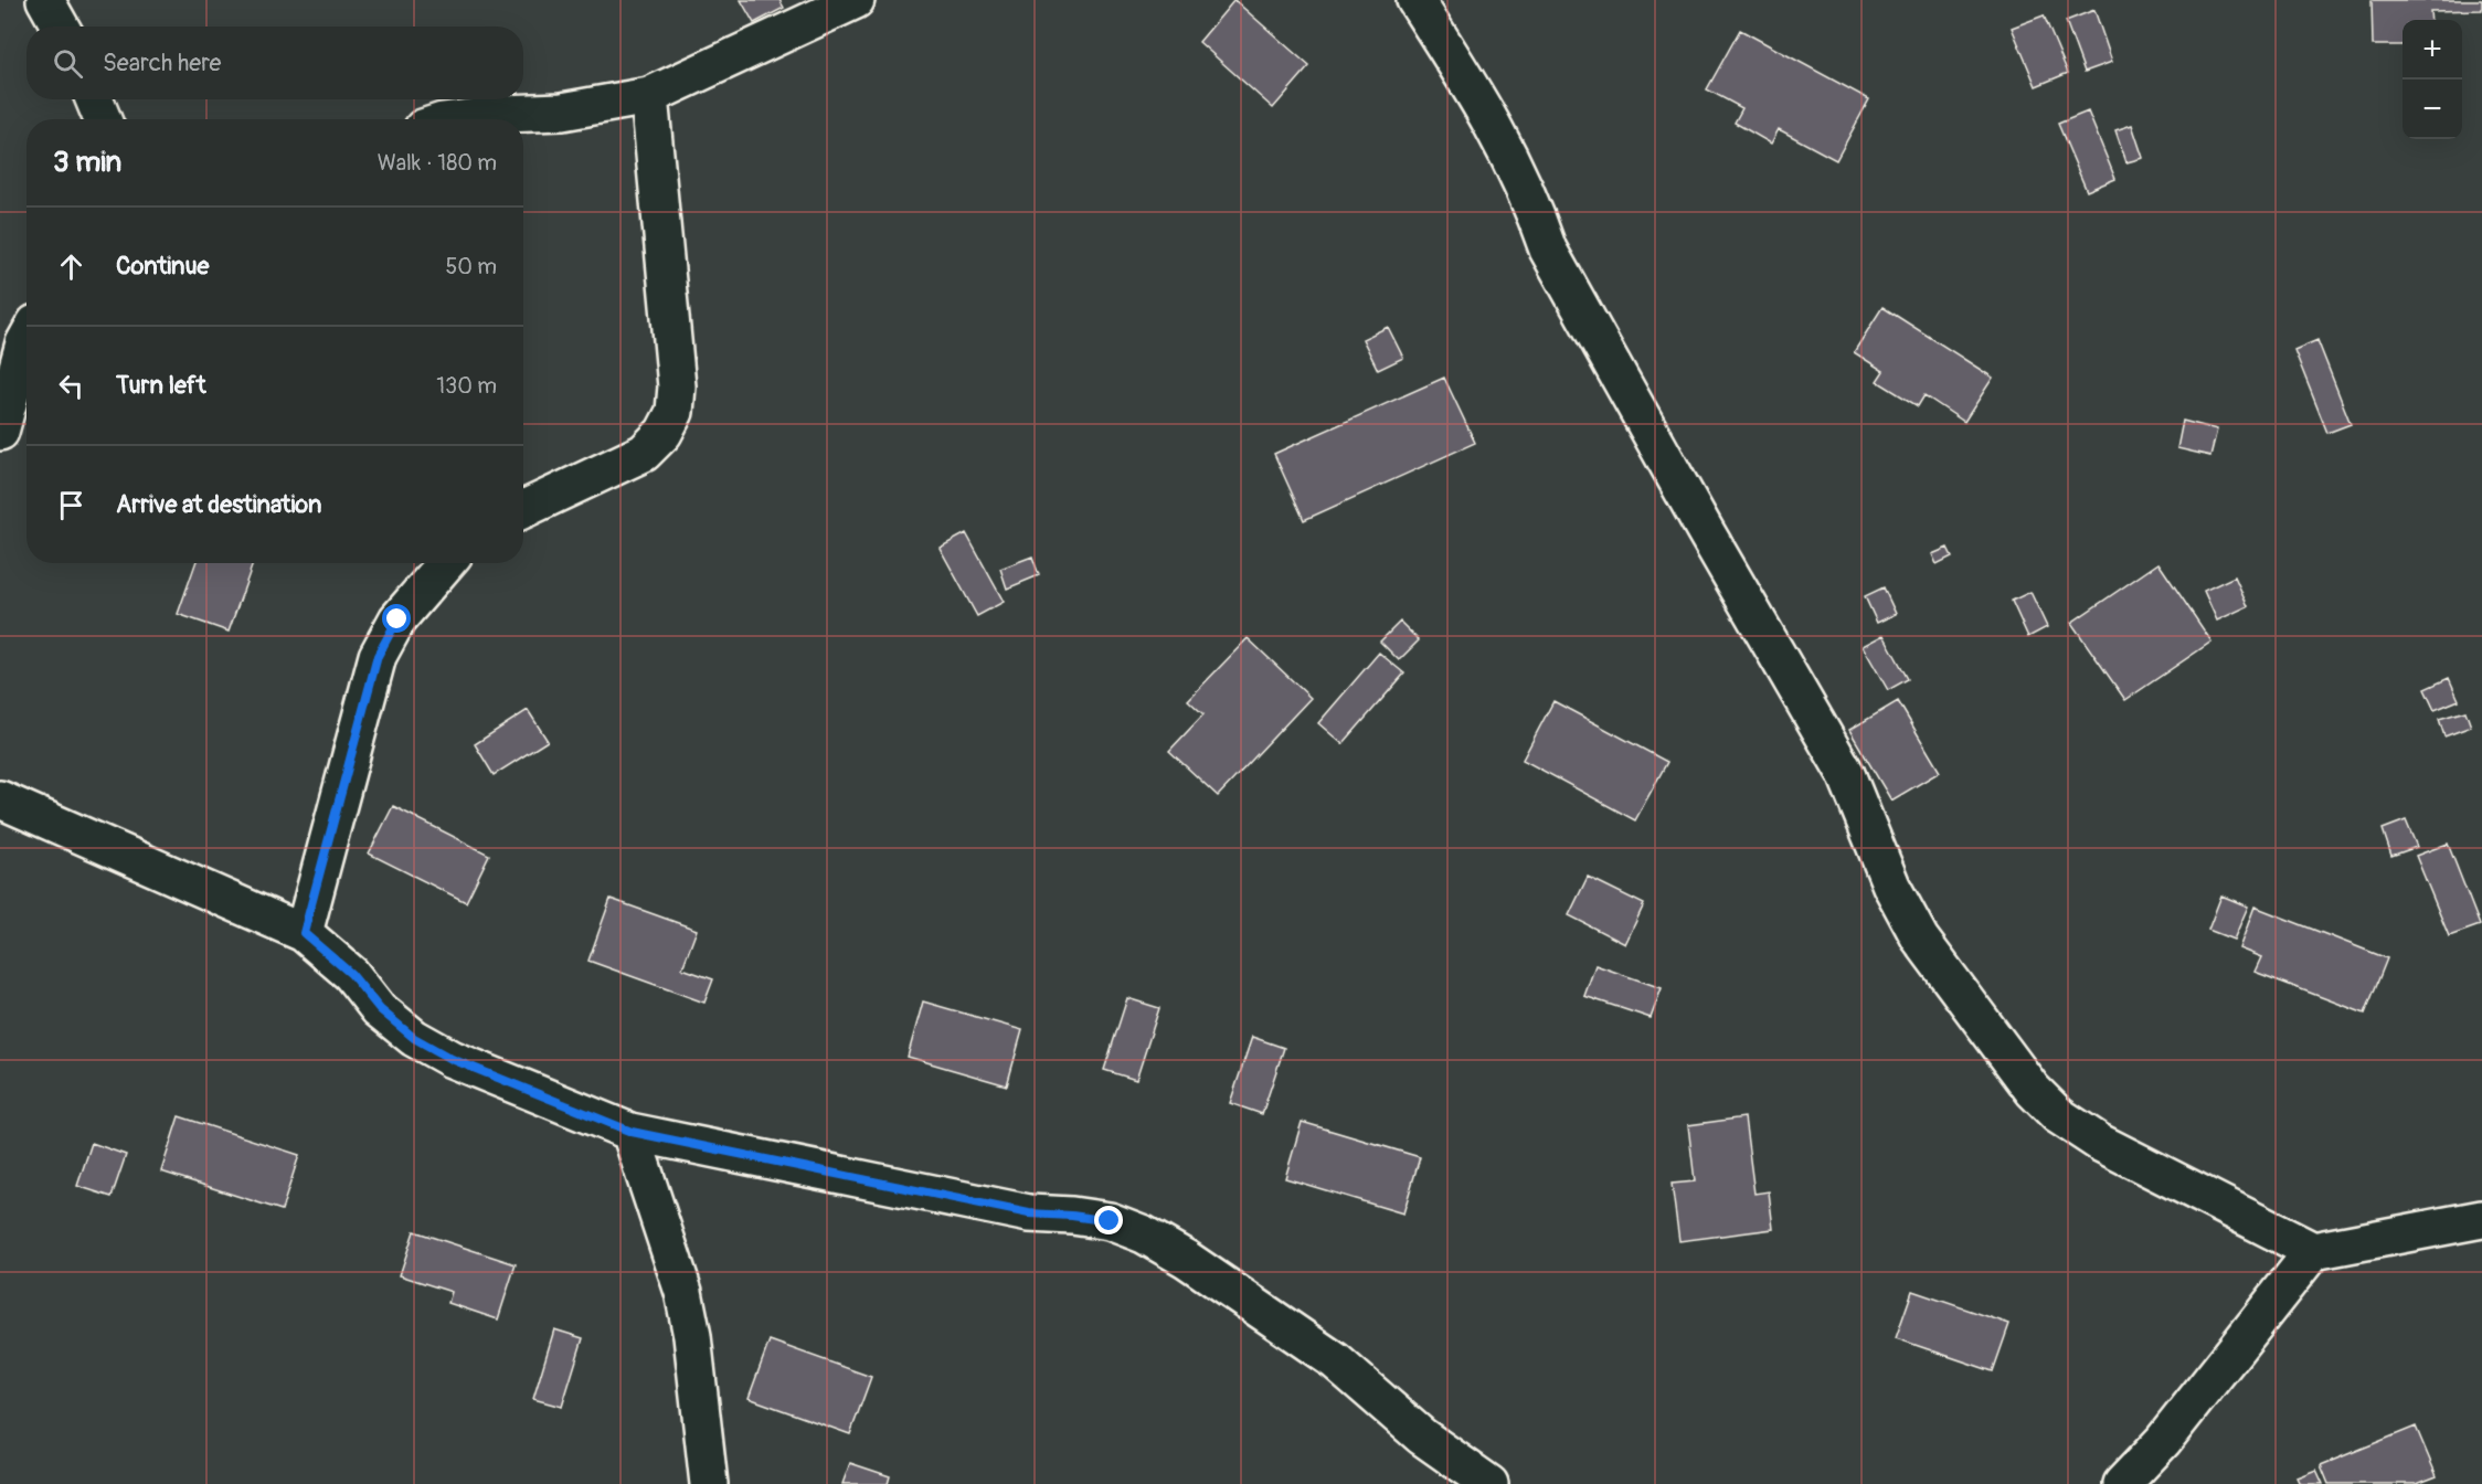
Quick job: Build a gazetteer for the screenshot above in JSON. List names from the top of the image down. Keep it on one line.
{"page":{"map_buttons":["+","−"],"search":"Search here","heading":["3 min","Walk · 180 m"],"list":[["Continue","50 m"],["Turn left","130 m"],"Arrive at destination"]}}
